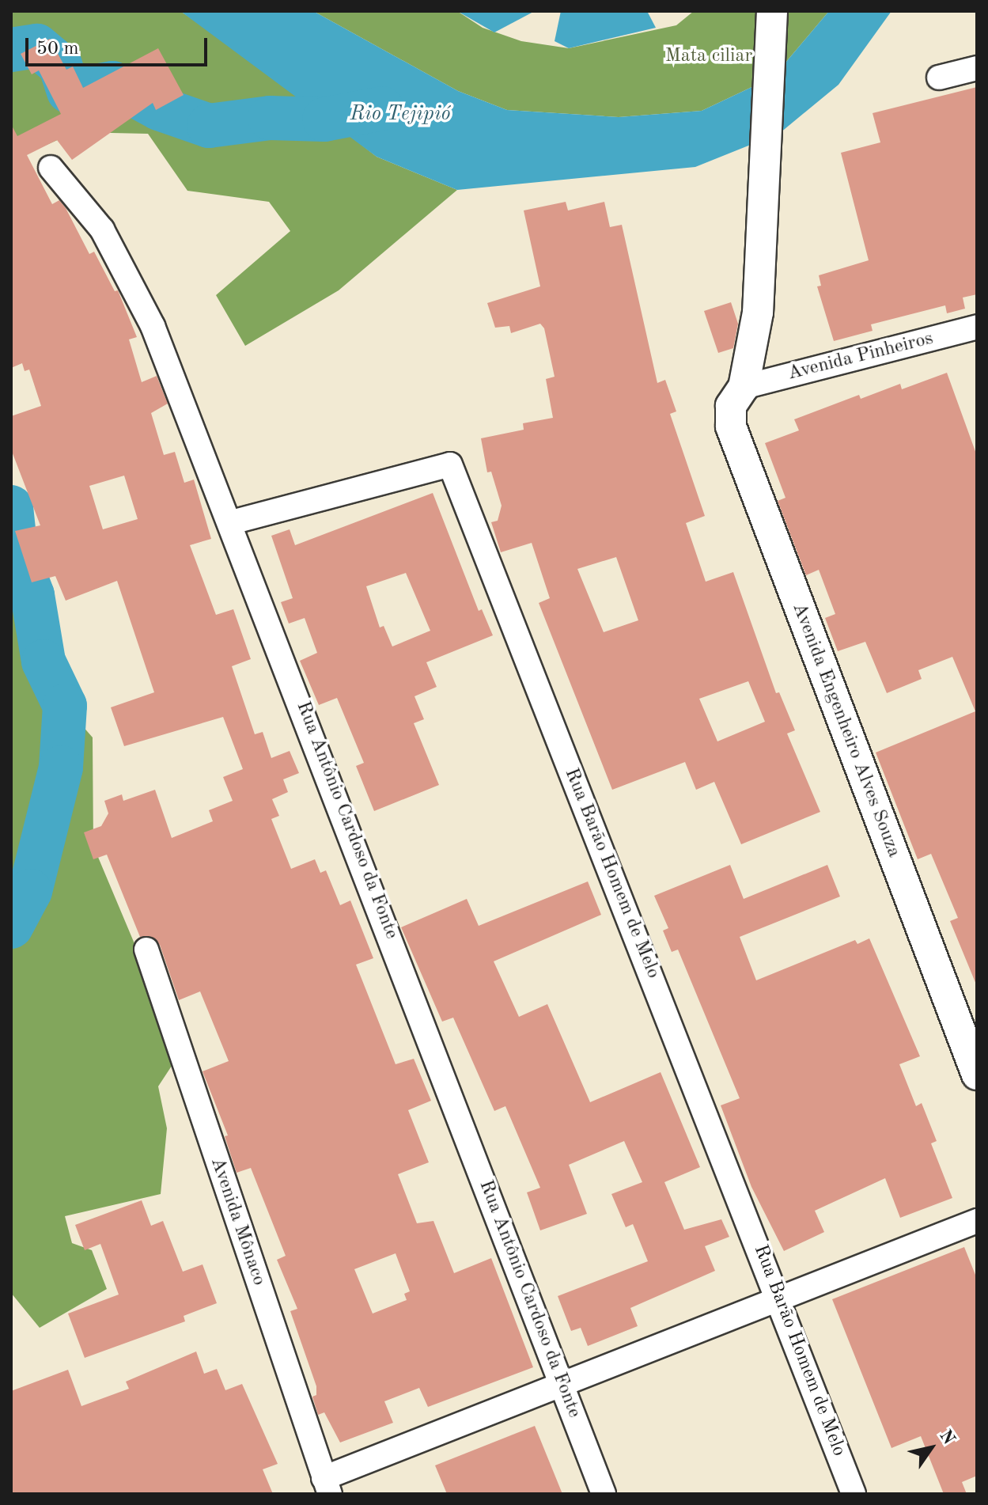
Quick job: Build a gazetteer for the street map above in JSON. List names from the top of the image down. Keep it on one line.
{"streets":{"main road":["Avenida Engenheiro Alves Souza"],"street":["Avenida Pinheiros","Rua Antônio Cardoso da Fonte","Rua Barão Homem de Melo","Avenida Mônaco"]},"crossings":[["Avenida Pinheiros","Avenida Engenheiro Alves Souza"],["Rua Antônio Cardoso da Fonte","Rua Barão Homem de Melo"]],"water":["Rio Tejipió"],"parks":["Mata ciliar"],"scale_bar":"50 m","north":"top right"}
